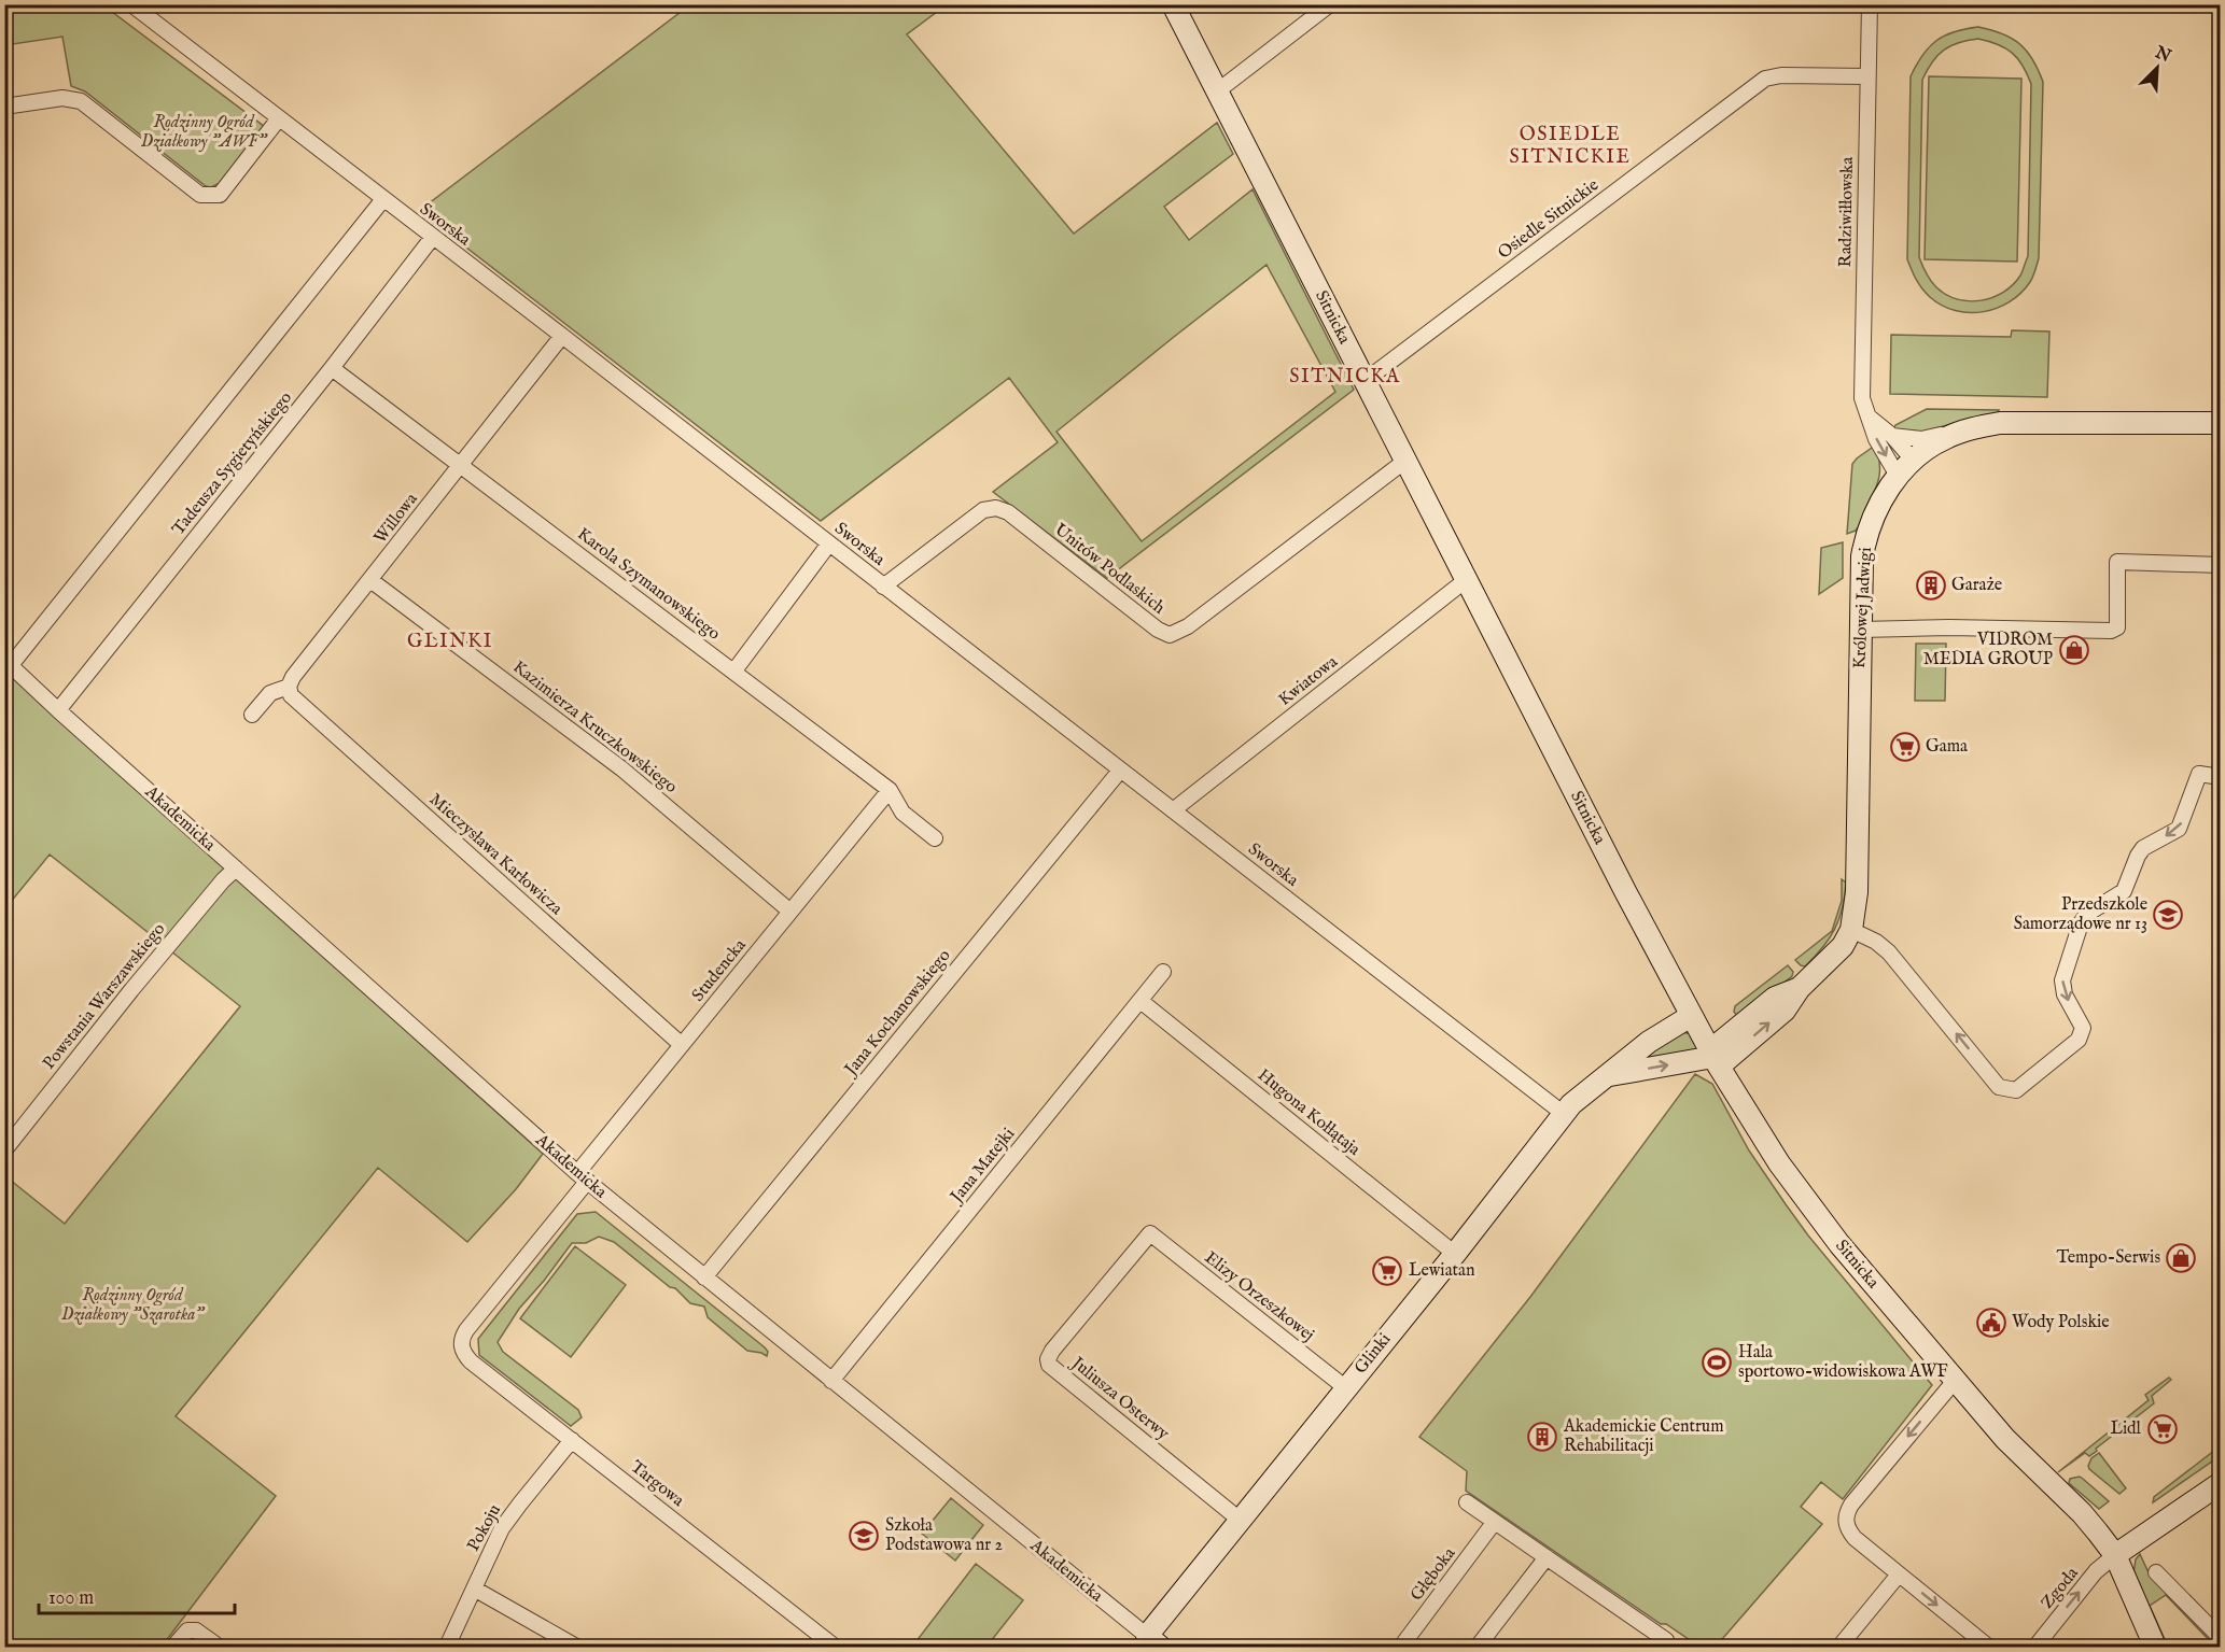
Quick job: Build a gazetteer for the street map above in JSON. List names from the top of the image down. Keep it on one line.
{"streets":{"street":["Radziwiłłowska","Osiedle Sitnickie","Sworska","Sitnicka","Tadeusza Sygietyńskiego","Willowa","Unitów Podlaskich","Karola Szymanowskiego","Królowej Jadwigi","Kwiatowa","Kazimierza Kruczkowskiego","Akademicka","Mieczysława Karłowicza","Studencka","Powstania Warszawskiego","Jana Kochanowskiego","Hugona Kołłątaja","Jana Matejki","Elizy Orzeszkowej","Glinki","Juliusza Osterwy","Targowa","Pokoju","Głęboka","Zgoda"]},"crossings":[["Radziwiłłowska","Osiedle Sitnickie"],["Radziwiłłowska","Królowej Jadwigi"],["Osiedle Sitnickie","Sitnicka"],["Sworska","Tadeusza Sygietyńskiego"],["Sworska","Willowa"],["Sworska","Unitów Podlaskich"],["Sworska","Kwiatowa"],["Sworska","Jana Kochanowskiego"],["Sworska","Glinki"],["Sitnicka","Unitów Podlaskich"],["Sitnicka","Królowej Jadwigi"],["Sitnicka","Kwiatowa"],["Sitnicka","Glinki"],["Sitnicka","Zgoda"],["Tadeusza Sygietyńskiego","Karola Szymanowskiego"],["Tadeusza Sygietyńskiego","Akademicka"],["Willowa","Karola Szymanowskiego"],["Willowa","Kazimierza Kruczkowskiego"],["Willowa","Mieczysława Karłowicza"],["Karola Szymanowskiego","Studencka"],["Kazimierza Kruczkowskiego","Studencka"],["Akademicka","Studencka"],["Akademicka","Powstania Warszawskiego"],["Akademicka","Jana Kochanowskiego"],["Akademicka","Jana Matejki"],["Akademicka","Glinki"],["Mieczysława Karłowicza","Studencka"],["Studencka","Targowa"],["Hugona Kołłątaja","Jana Matejki"],["Hugona Kołłątaja","Glinki"],["Elizy Orzeszkowej","Glinki"],["Elizy Orzeszkowej","Juliusza Osterwy"],["Glinki","Juliusza Osterwy"],["Targowa","Pokoju"]],"one_way":["Zgoda"],"districts":["OSIEDLE SITNICKIE","SITNICKA","GLINKI"],"parks":["Rodzinny Ogród Działkowy \"AWF\"","Rodzinny Ogród Działkowy \"Szarotka\""],"places":{"building":["Garaże","Akademickie Centrum Rehabilitacji"],"shop":["VIDROM MEDIA GROUP","Tempo-Serwis"],"supermarket":["Gama","Lewiatan","Lidl"],"school or university":["Przedszkole Samorządowe nr 13","Szkoła Podstawowa nr 2"],"public building":["Wody Polskie"],"sports":["Hala sportowo-widowiskowa AWF"]},"scale_bar":"100 m","north":"top right"}
